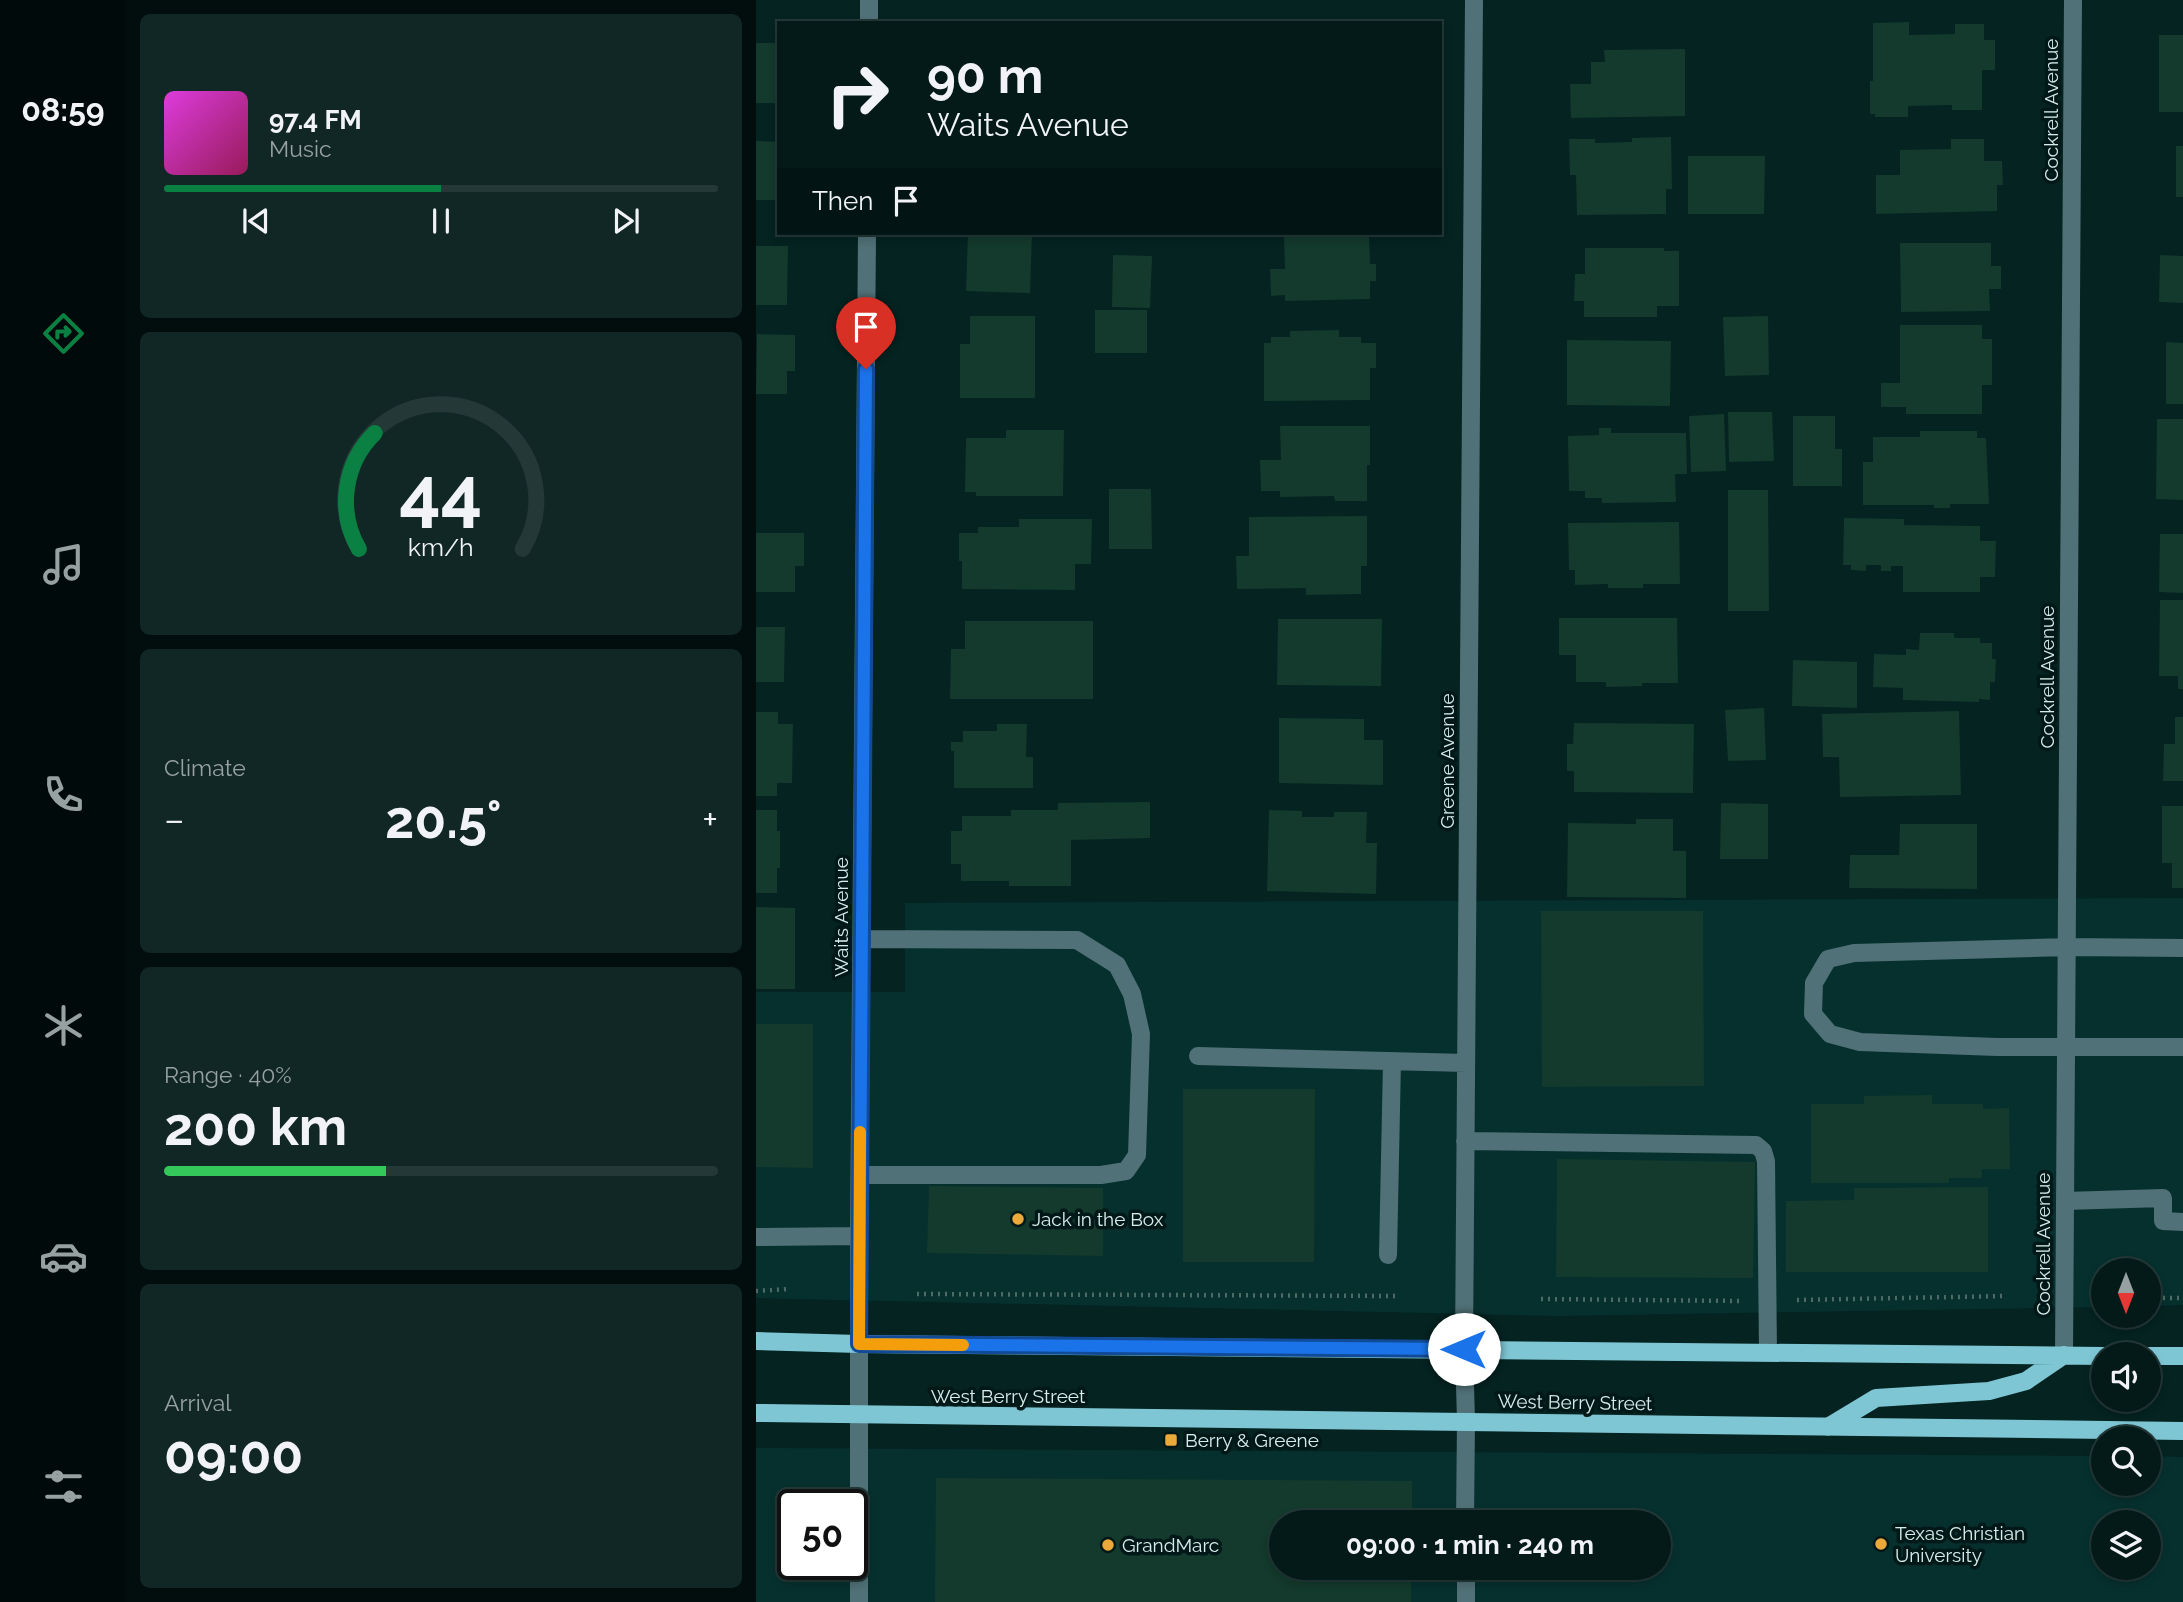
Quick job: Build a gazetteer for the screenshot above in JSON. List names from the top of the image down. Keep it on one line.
{"streets":{"main road":["West Berry Street"],"street":["Cockrell Avenue","Greene Avenue","Waits Avenue"]},"crossings":[["Greene Avenue","West Berry Street"],["Waits Avenue","West Berry Street"]],"places":{"other":["Jack in the Box","Texas Christian University","GrandMarc"],"transit":["Berry & Greene"]},"north":"bottom","page":{"tabs":"08:59","turn":["90 m","Waits Avenue"],"song":["97.4 FM","Music"],"then":"Then","tile":["Climate",["Range · 40%","200 km"],["Arrival","09:00"]],"heat":["−","20.5°","+"],"limit":"50","trip":"09:00 · 1 min · 240 m","gauge":["44","km/h"]}}
